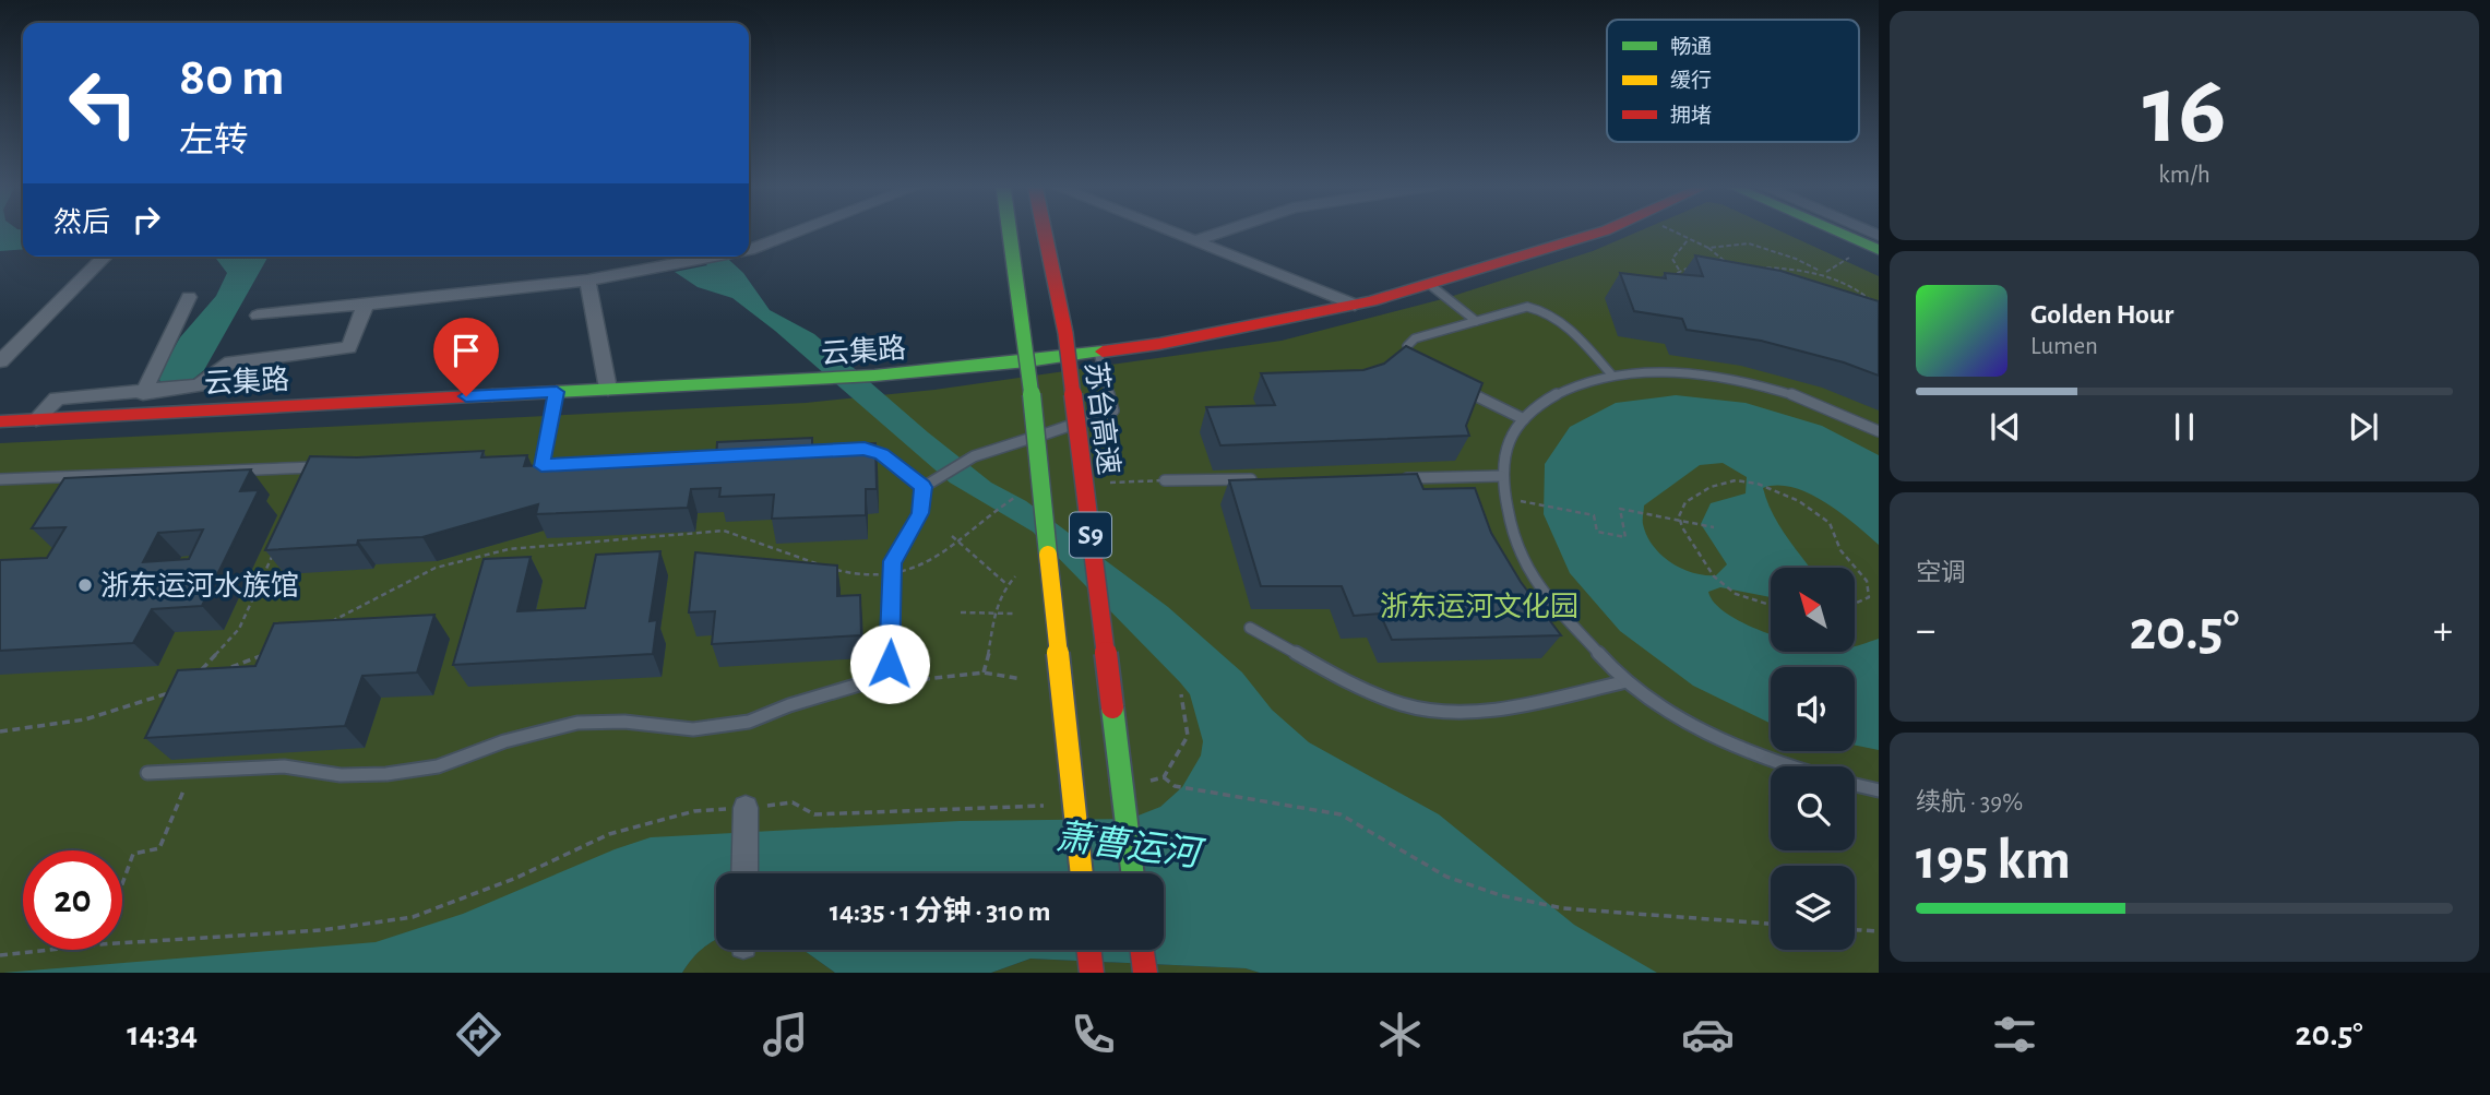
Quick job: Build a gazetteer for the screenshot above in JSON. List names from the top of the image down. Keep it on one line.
{"streets":{"main road":["云集路","苏台高速","S9"]},"water":["萧曹运河"],"parks":["浙东运河文化园"],"places":["浙东运河水族馆"],"legend":["畅通","缓行","拥堵"],"north":"top left","page":{"tile":[["16","km/h"],"空调",["续航 · 39%","195 km"]],"turn":["80 m","左转"],"then":"然后","song":["Golden Hour","Lumen"],"heat":["−","20.5°","+"],"limit":"20","trip":"14:35 · 1 分钟 · 310 m","tabs":["14:34","20.5°"]}}
